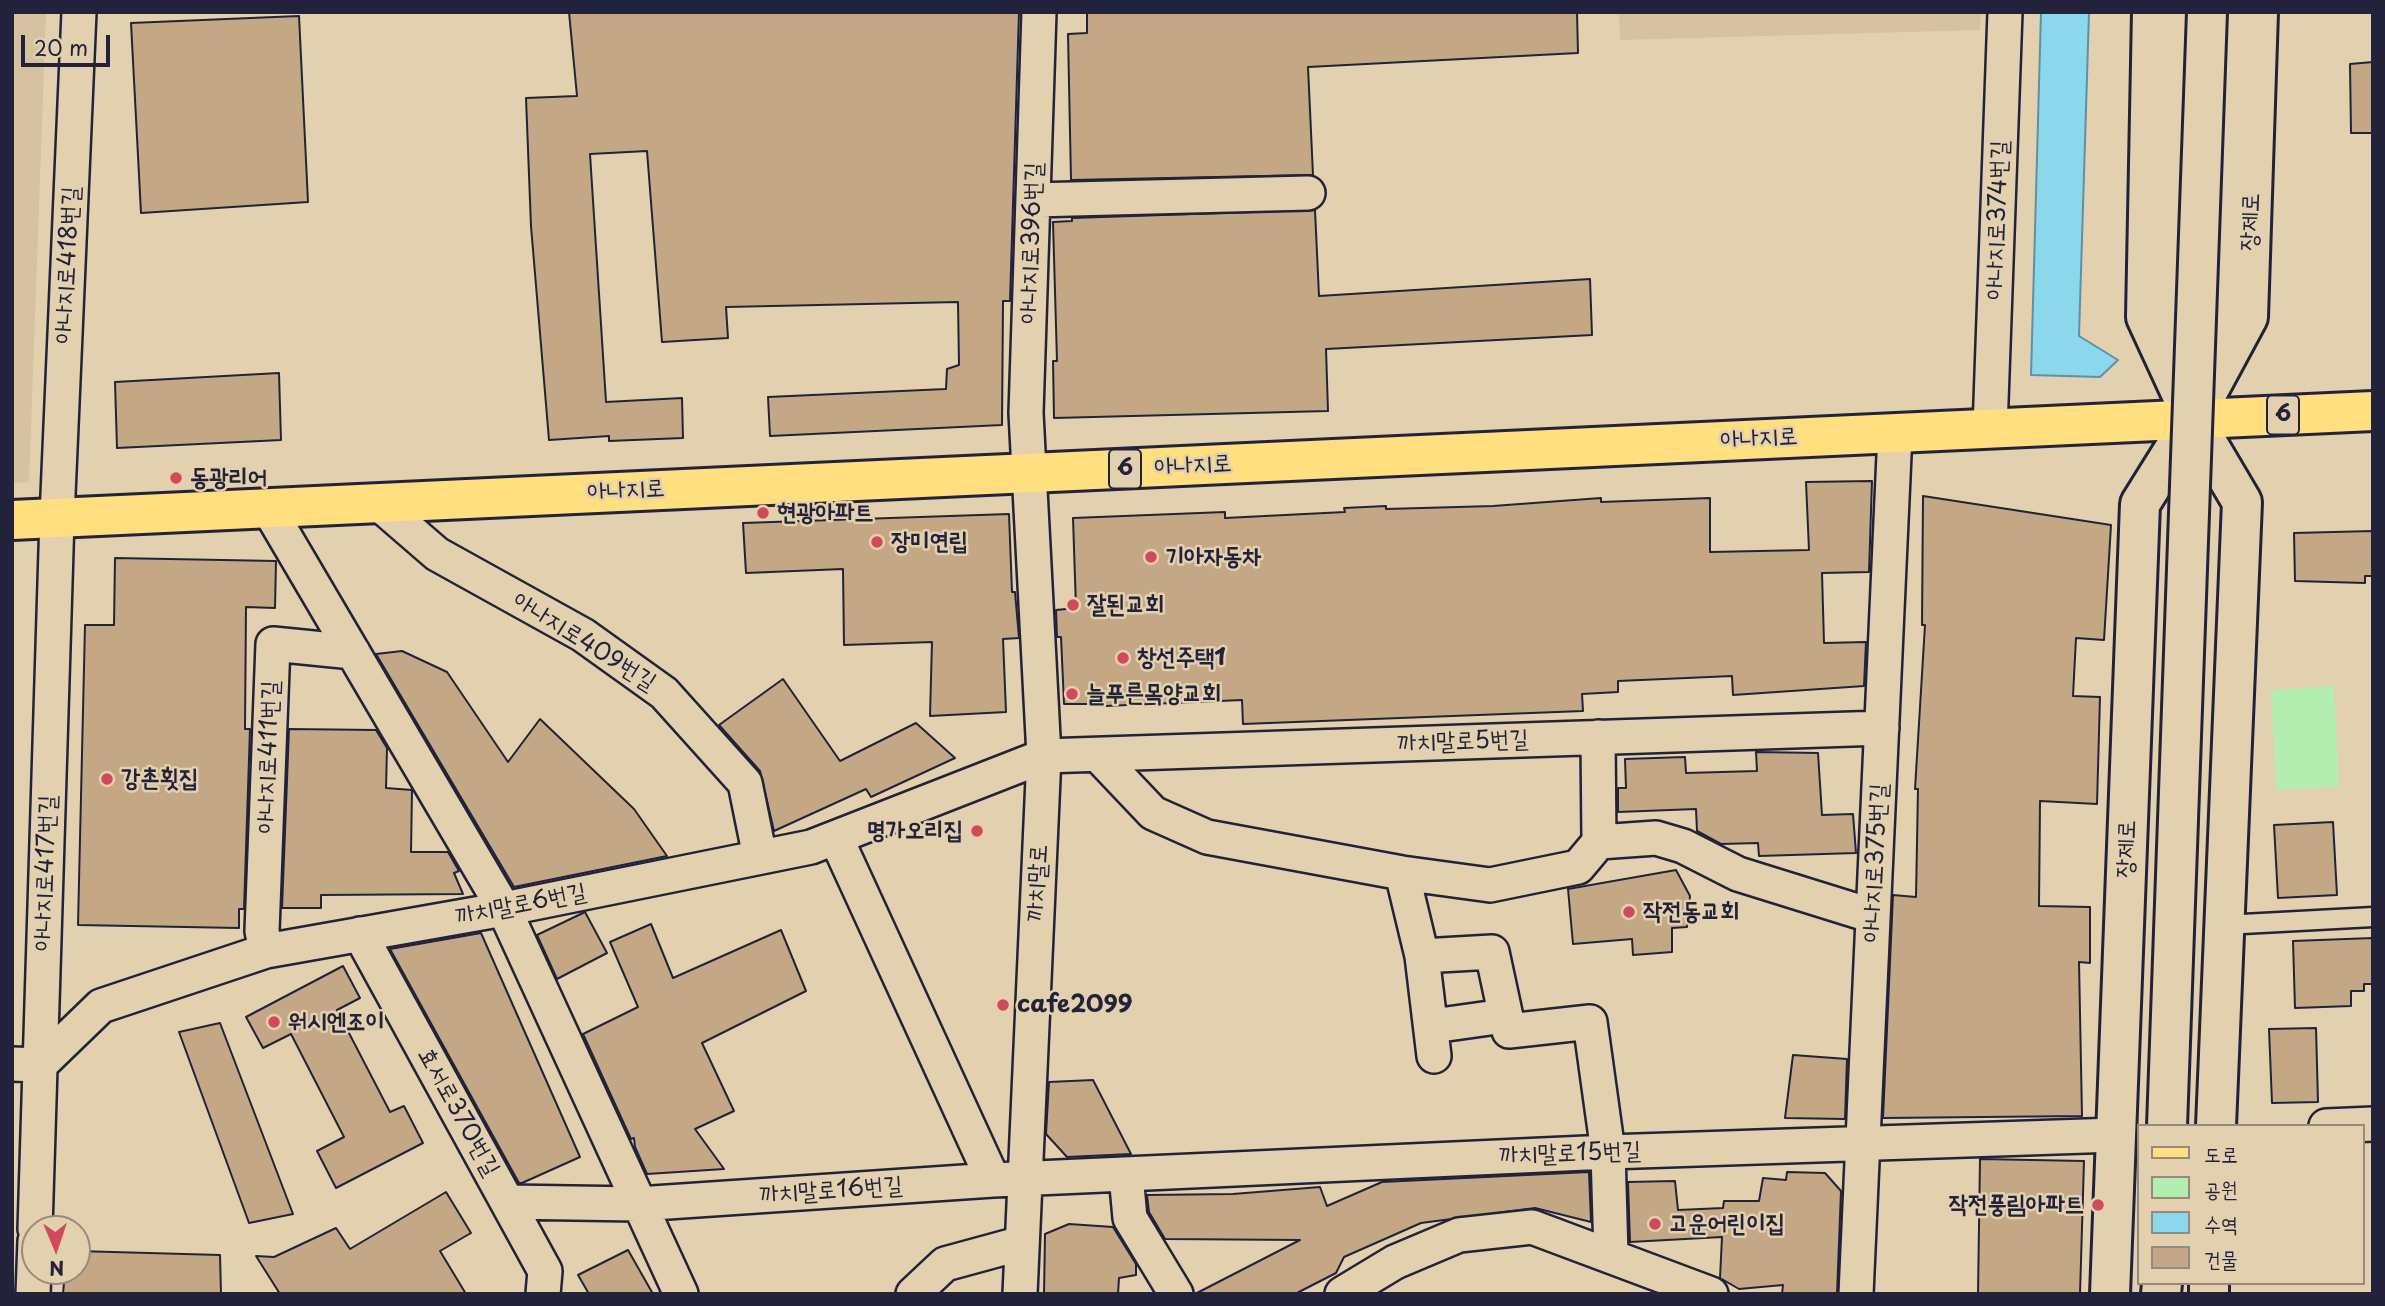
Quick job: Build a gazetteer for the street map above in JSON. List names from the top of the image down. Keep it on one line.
{"streets":{"main road":["장제로","6","아나지로"],"street":["아나지로374번길","아나지로396번길","아나지로418번길","아나지로409번길","까치말로5번길","아나지로411번길","아나지로375번길","아나지로417번길","까치말로","까치말로6번길","효서로370번길","까치말로15번길","까치말로16번길"]},"crossings":[["아나지로374번길","아나지로"],["장제로","아나지로"],["장제로","까치말로15번길"],["아나지로396번길","아나지로"],["아나지로396번길","까치말로"],["아나지로418번길","아나지로"],["아나지로418번길","아나지로417번길"],["아나지로","아나지로409번길"],["아나지로","아나지로375번길"],["아나지로","아나지로417번길"],["아나지로","까치말로"],["아나지로409번길","까치말로6번길"],["까치말로5번길","아나지로375번길"],["까치말로5번길","까치말로"],["까치말로5번길","까치말로6번길"],["아나지로411번길","까치말로6번길"],["아나지로375번길","까치말로15번길"],["아나지로417번길","까치말로6번길"],["까치말로","까치말로6번길"],["까치말로","까치말로15번길"],["까치말로","까치말로16번길"],["까치말로6번길","효서로370번길"],["효서로370번길","까치말로16번길"],["까치말로15번길","까치말로16번길"]],"places":["동광리어","현광아파트","장미연립","기아자동차","잘된교회","창선주택1","늘푸른목양교회","강촌횟집","명가오리집","작전동교회","cafe2099","워시엔조이","작전풍림아파트","고운어린이집"],"legend":["도로","공원","수역","건물"],"scale_bar":"20 m","north":"bottom"}
